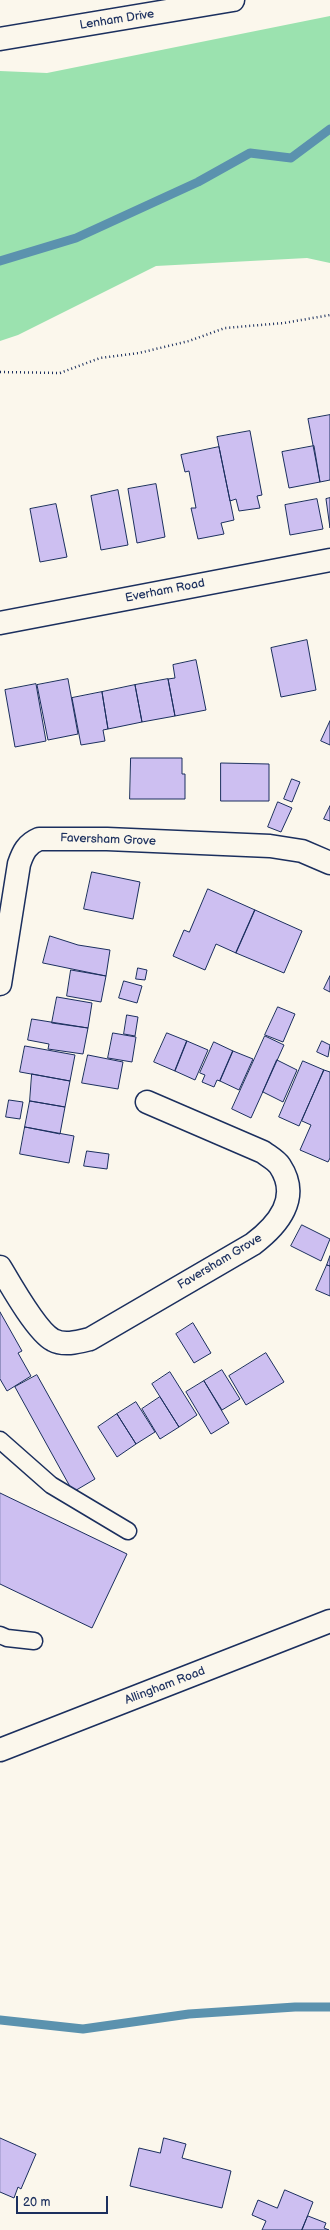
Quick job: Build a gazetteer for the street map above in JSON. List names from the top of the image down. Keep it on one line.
{"streets":{"street":["Lenham Drive","Everham Road","Faversham Grove","Allingham Road"]},"scale_bar":"20 m"}
